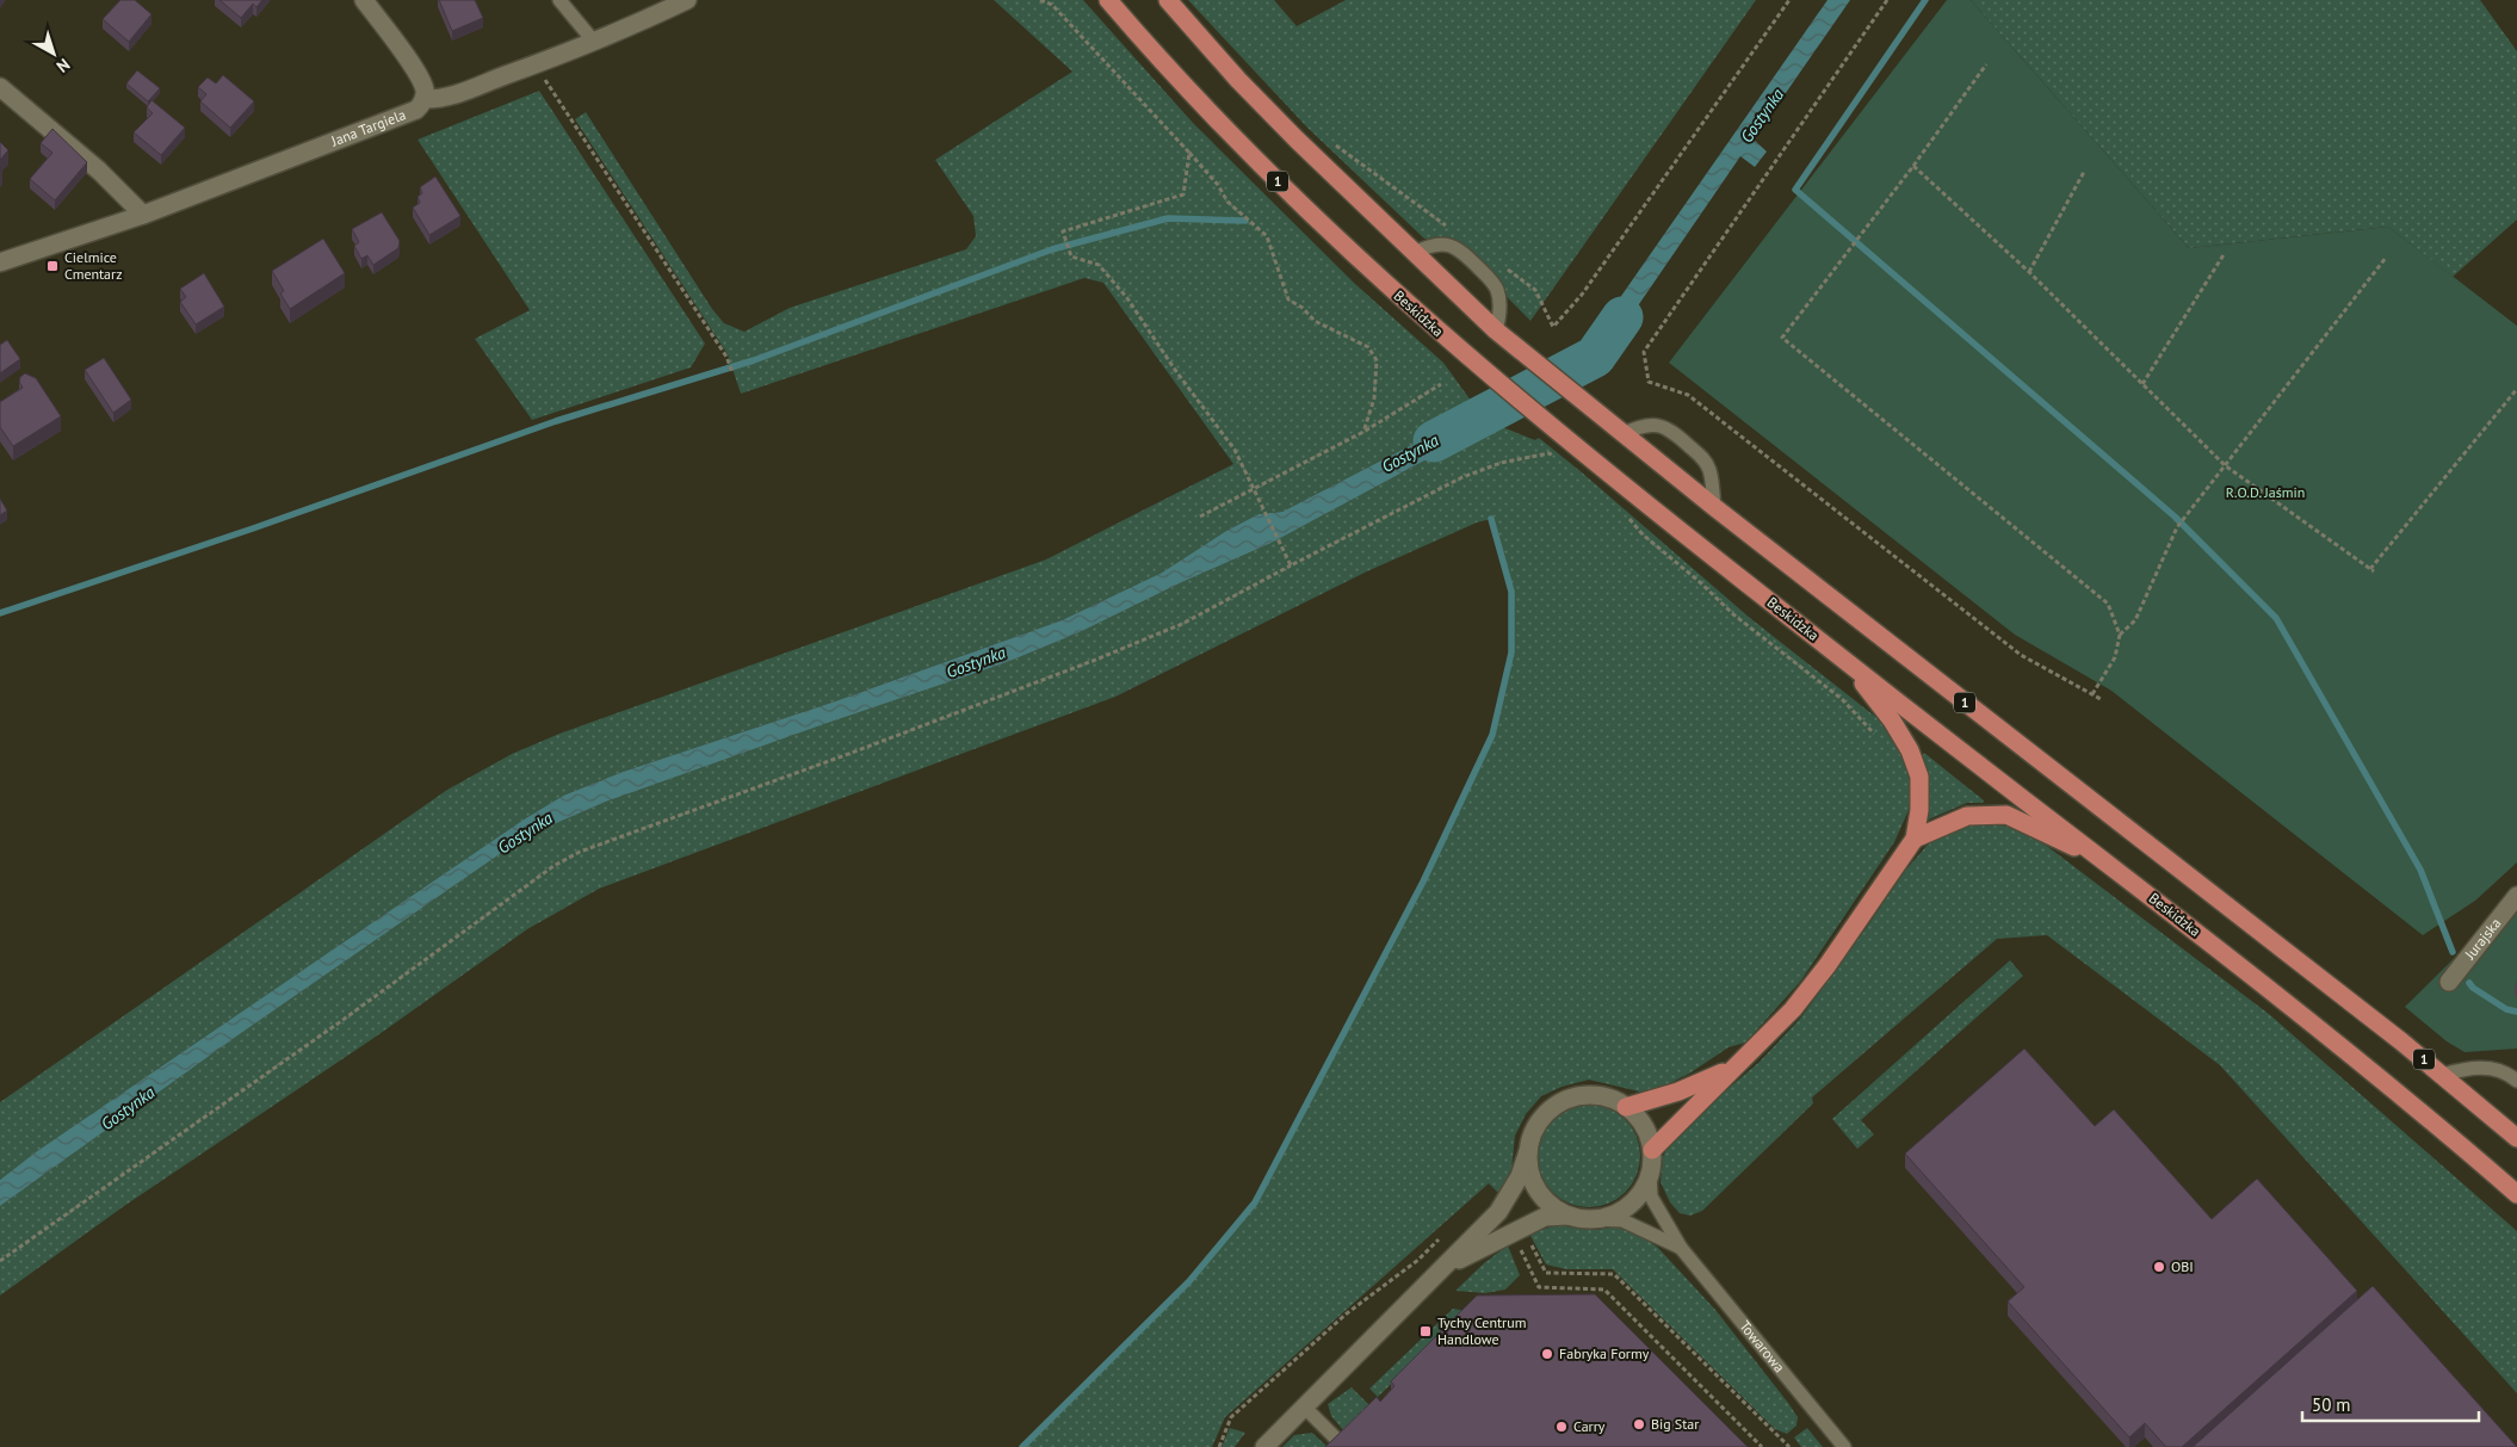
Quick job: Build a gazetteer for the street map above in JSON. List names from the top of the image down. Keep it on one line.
{"streets":{"main road":["1","Beskidzka"],"street":["Jana Targiela","Jurajska"],"lane":["Towarowa"]},"water":["Gostynka"],"parks":["R.O.D. Jaśmin"],"places":{"transit":["Cielmice Cmentarz","Tychy Centrum Handlowe"],"other":["OBI","Fabryka Formy","Big Star","Carry"]},"scale_bar":"50 m","north":"bottom right"}
